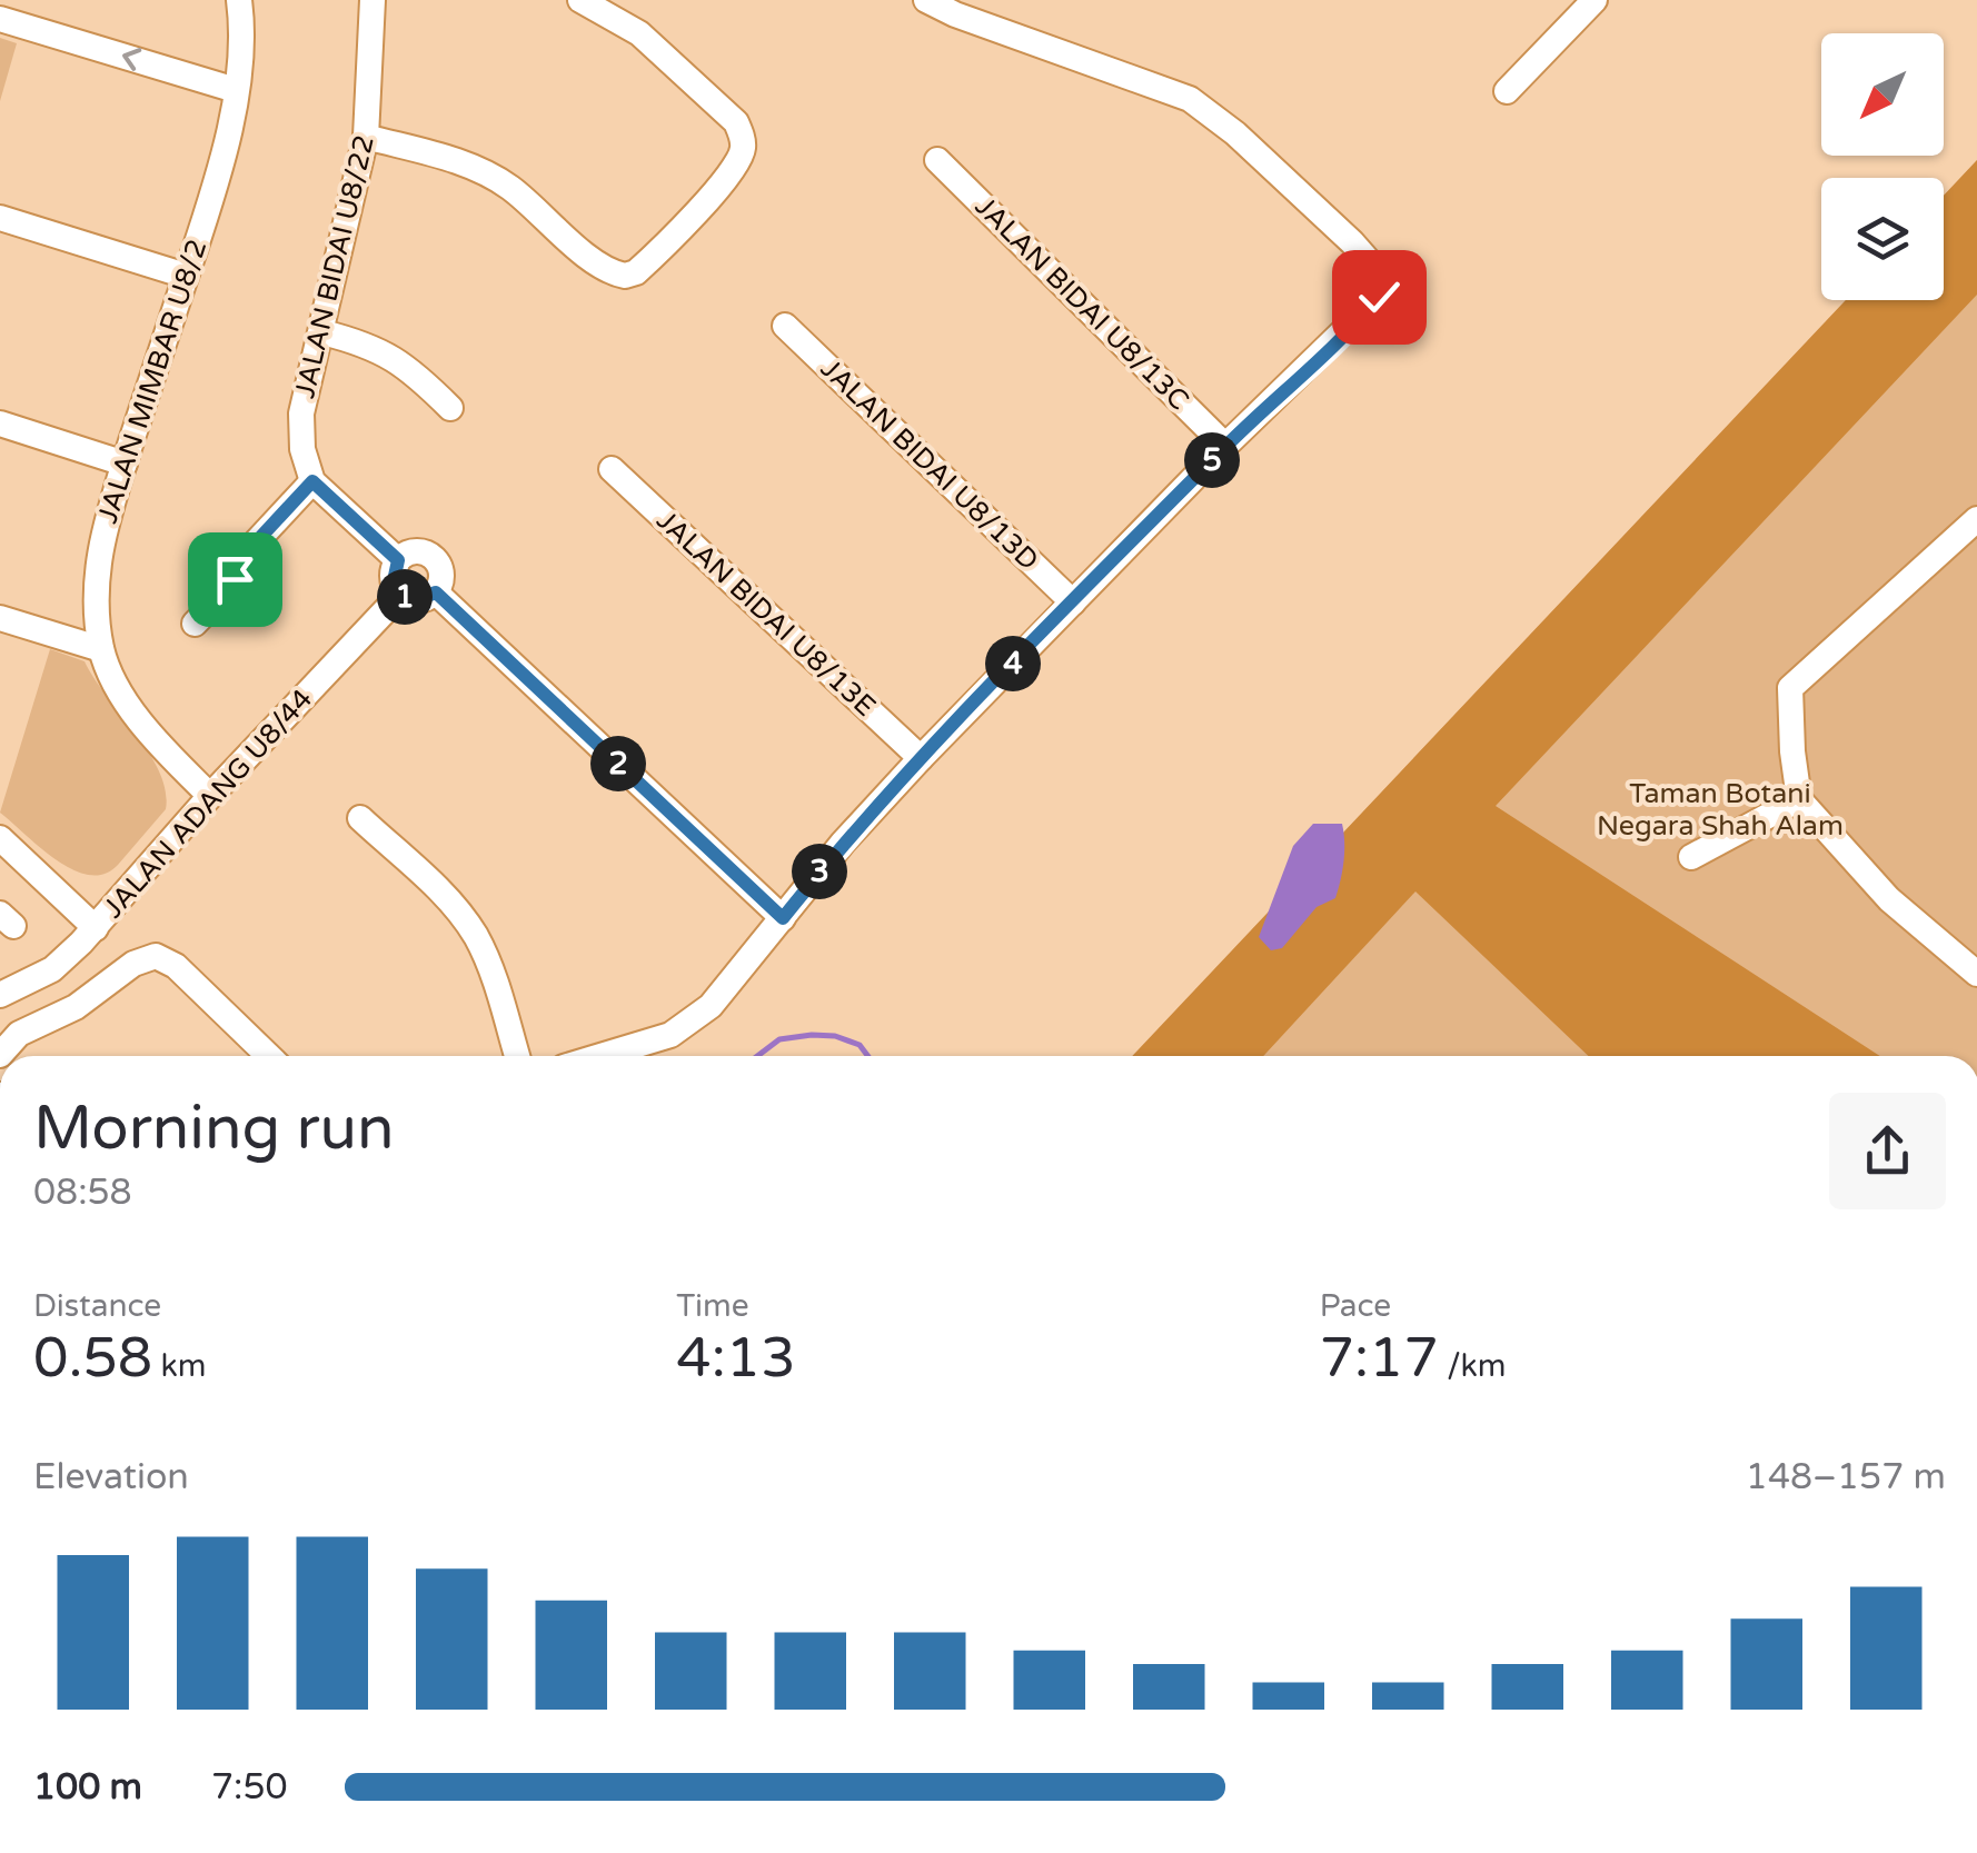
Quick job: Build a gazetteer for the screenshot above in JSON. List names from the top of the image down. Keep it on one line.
{"streets":{"street":["JALAN BIDAI U8/22","JALAN BIDAI U8/13C","JALAN MIMBAR U8/2","JALAN BIDAI U8/13D","JALAN BIDAI U8/13E","JALAN ADANG U8/44"]},"crossings":[["JALAN MIMBAR U8/2","JALAN ADANG U8/44"]],"parks":["Taman Botani Negara Shah Alam"],"north":"bottom left","page":{"pins":["5","1","4","2","3"],"heading":["Morning run","08:58"],"stats":[["Distance","0.58 km"],["Time","4:13"],["Pace","7:17 /km"]],"chart":["Elevation","148–157 m"],"list":[{"name":"100 m","note":"7:50"}]}}
